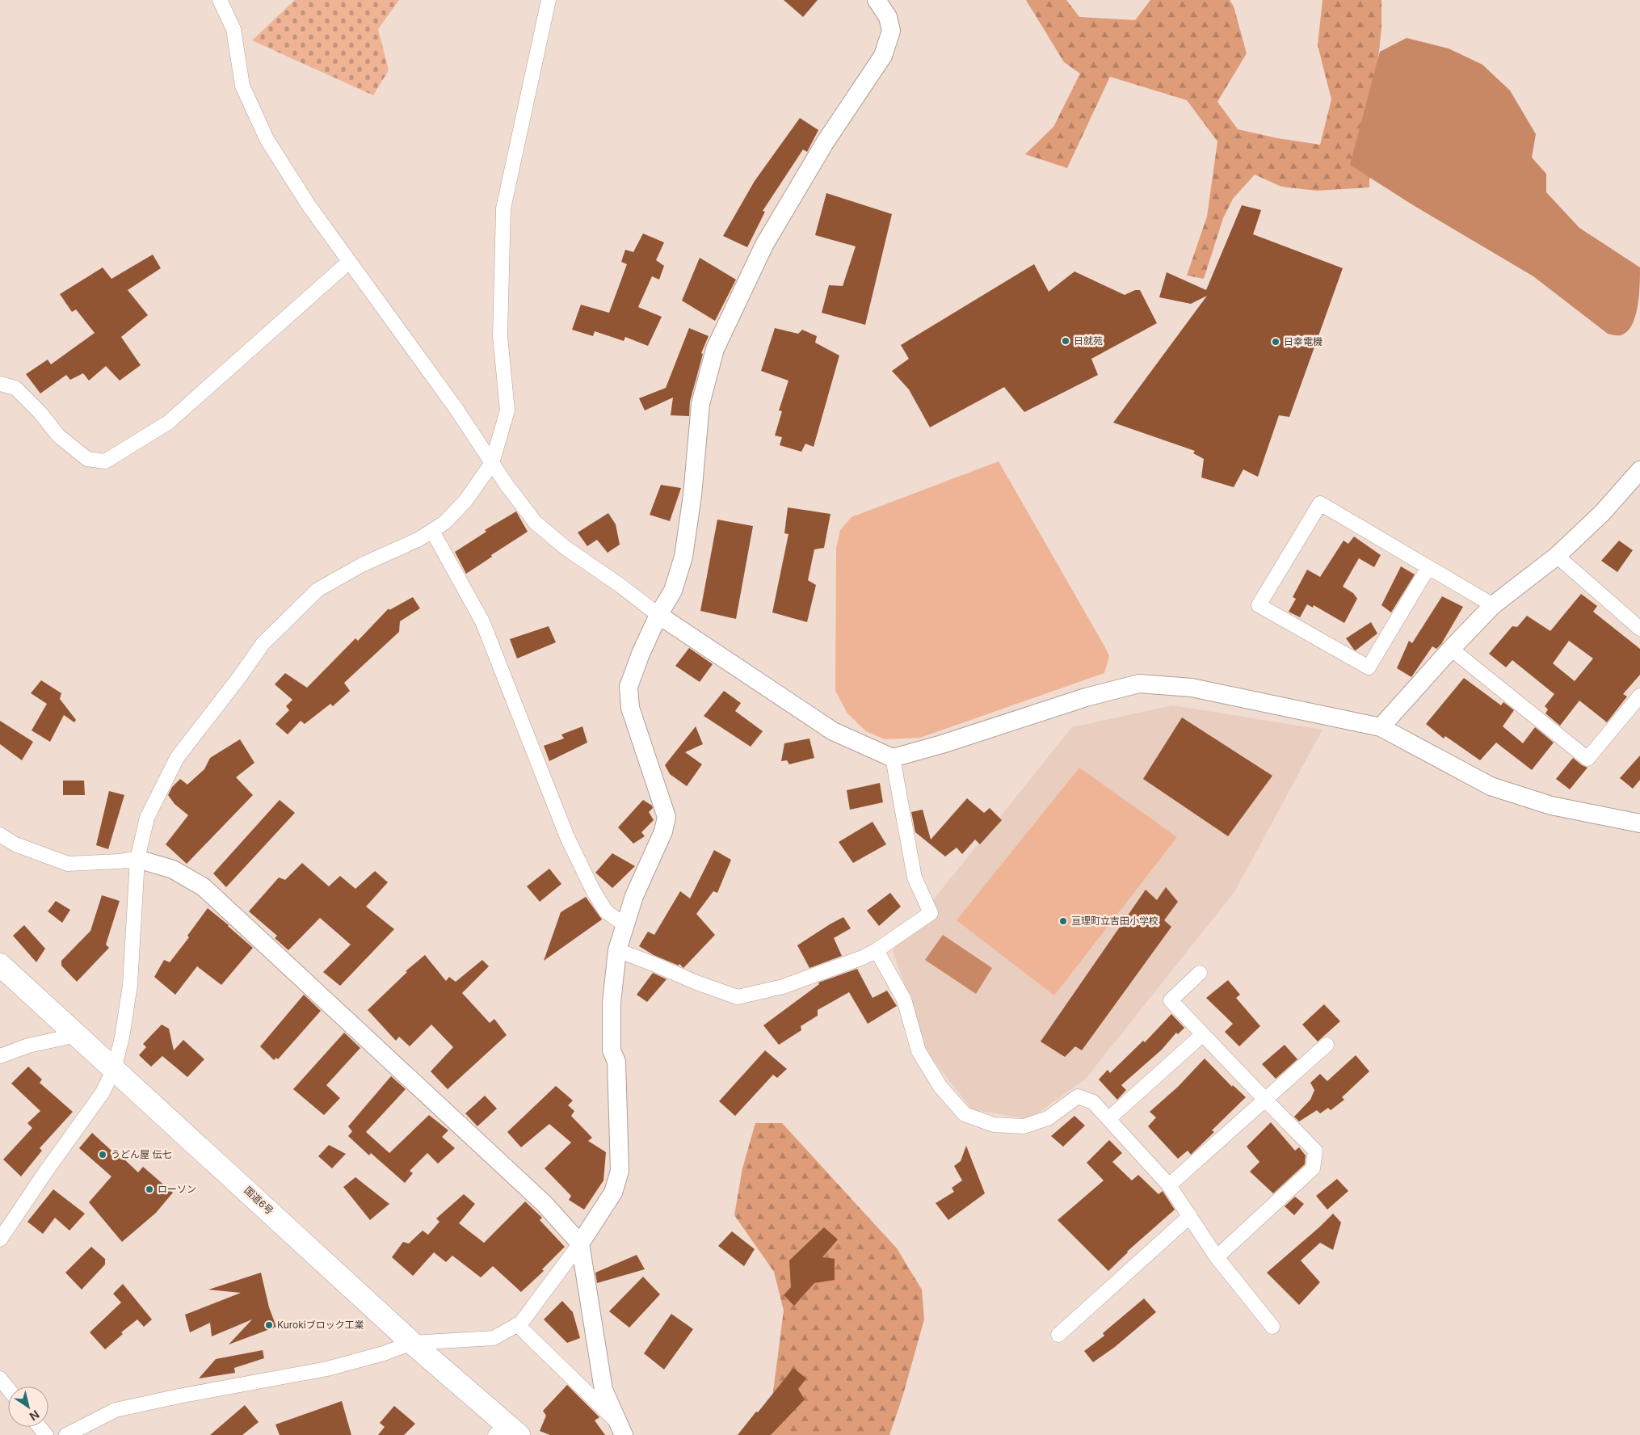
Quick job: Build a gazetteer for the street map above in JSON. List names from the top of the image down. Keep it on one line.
{"streets":{"highway":["国道6号"]},"places":["日就苑","日幸電機","亘理町立吉田小学校","うどん屋 伝七","ローソン","Kurokiブロック工業"],"north":"bottom right"}
